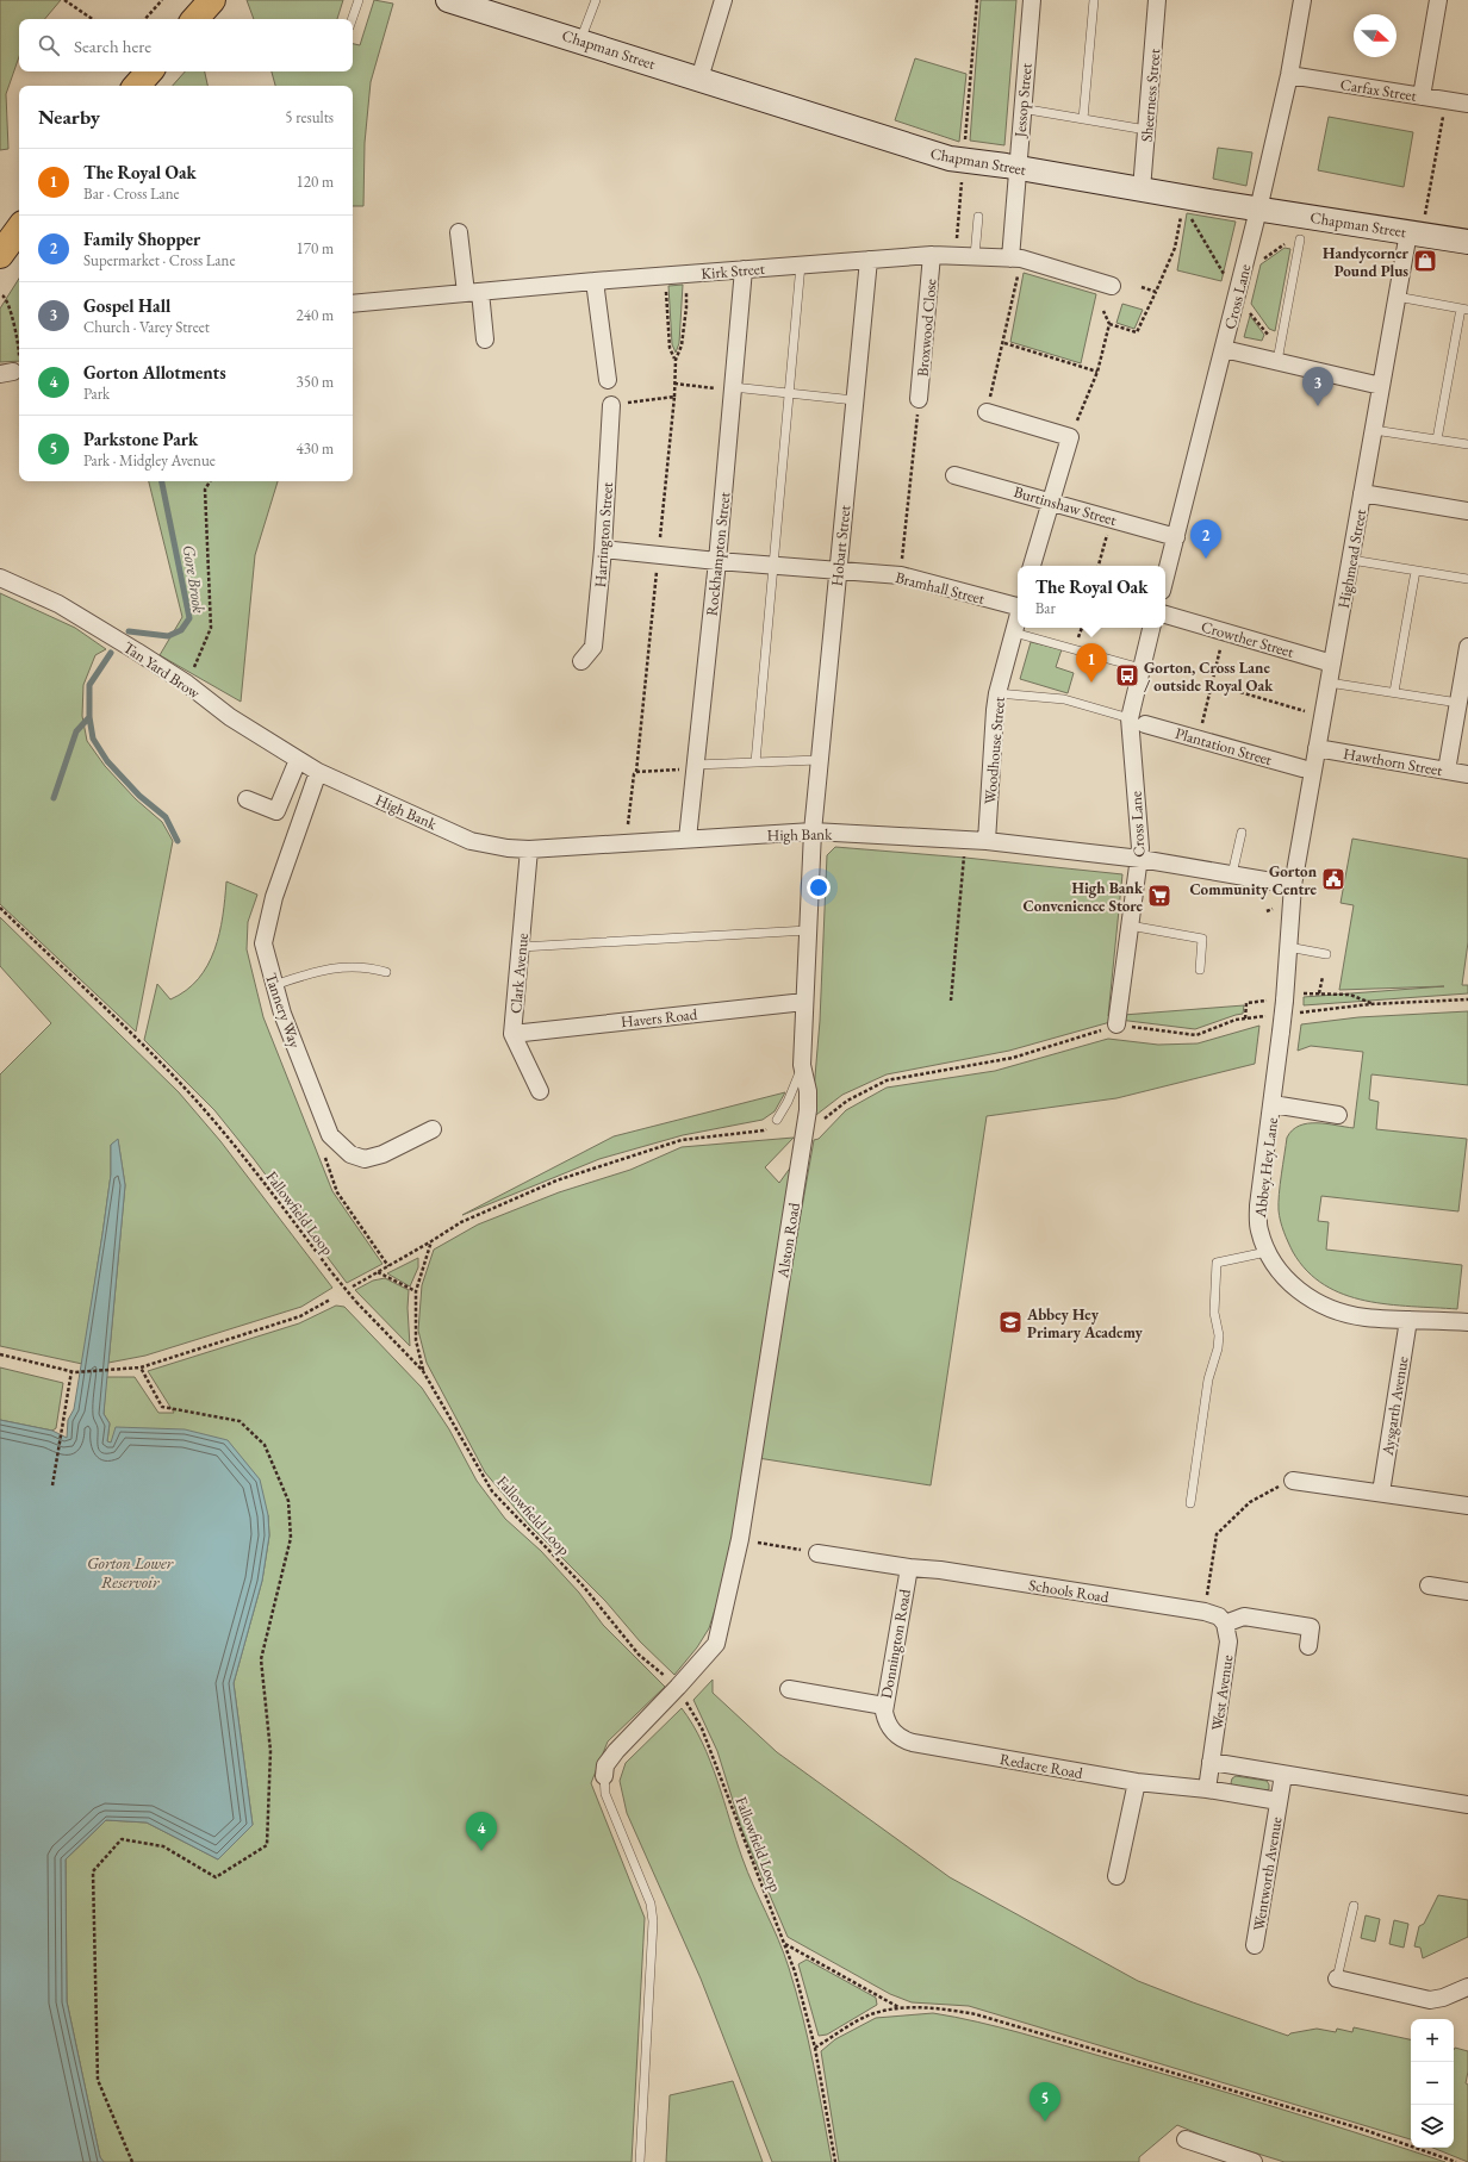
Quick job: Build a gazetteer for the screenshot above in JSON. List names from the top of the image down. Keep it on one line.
{"streets":{"street":["Chapman Street","Carfax Street","Sheerness Street","Jessop Street","Kirk Street","Cross Lane","Broxwood Close","Burtinshaw Street","Harrington Street","Hobart Street","Rockhampton Street","Highmead Street","Bramhall Street","Crowther Street","Tan Yard Brow","Plantation Street","Woodhouse Street","Hawthorn Street","High Bank","Clark Avenue","Tannery Way","Havers Road","Abbey Hey Lane","Alston Road","Aysgarth Avenue","Schools Road","Donnington Road","West Avenue","Redacre Road","Wentworth Avenue"],"path":["Fallowfield Loop"]},"crossings":[["Chapman Street","Sheerness Street"],["Chapman Street","Jessop Street"],["Chapman Street","Cross Lane"],["Chapman Street","Highmead Street"],["Carfax Street","Cross Lane"],["Jessop Street","Kirk Street"],["Kirk Street","Broxwood Close"],["Kirk Street","Hobart Street"],["Kirk Street","Rockhampton Street"],["Cross Lane","Burtinshaw Street"],["Cross Lane","Plantation Street"],["Cross Lane","High Bank"],["Harrington Street","Bramhall Street"],["Hobart Street","Bramhall Street"],["Hobart Street","High Bank"],["Hobart Street","Alston Road"],["Rockhampton Street","Bramhall Street"],["Rockhampton Street","High Bank"],["Highmead Street","Crowther Street"],["Highmead Street","Hawthorn Street"],["Highmead Street","High Bank"],["Highmead Street","Abbey Hey Lane"],["Tan Yard Brow","High Bank"],["Tan Yard Brow","Tannery Way"],["Woodhouse Street","High Bank"],["High Bank","Clark Avenue"],["High Bank","Tannery Way"],["High Bank","Abbey Hey Lane"],["High Bank","Alston Road"],["Clark Avenue","Havers Road"],["Havers Road","Alston Road"],["Abbey Hey Lane","Aysgarth Avenue"],["Fallowfield Loop","Alston Road"],["Schools Road","Donnington Road"],["Schools Road","West Avenue"],["Donnington Road","Redacre Road"],["Redacre Road","Wentworth Avenue"]],"water":["Gore Brook","Gorton Lower Reservoir"],"places":{"shop":["Handycorner Pound Plus"],"bus stop":["Gorton, Cross Lane / outside Royal Oak"],"public building":["Gorton Community Centre"],"supermarket":["High Bank Convenience Store"],"school or university":["Abbey Hey Primary Academy"]},"north":"right","page":{"search":"Search here","heading":["Nearby","5 results"],"list":[{"mark":"1","name":"The Royal Oak","note":"Bar · Cross Lane","value":"120 m"},{"mark":"2","name":"Family Shopper","note":"Supermarket · Cross Lane","value":"170 m"},{"mark":"3","name":"Gospel Hall","note":"Church · Varey Street","value":"240 m"},{"mark":"4","name":"Gorton Allotments","note":"Park","value":"350 m"},{"mark":"5","name":"Parkstone Park","note":"Park · Midgley Avenue","value":"430 m"}],"pins":["3","2","1","4","5"],"popup":["The Royal Oak","Bar"],"map_buttons":["+","−"]}}
